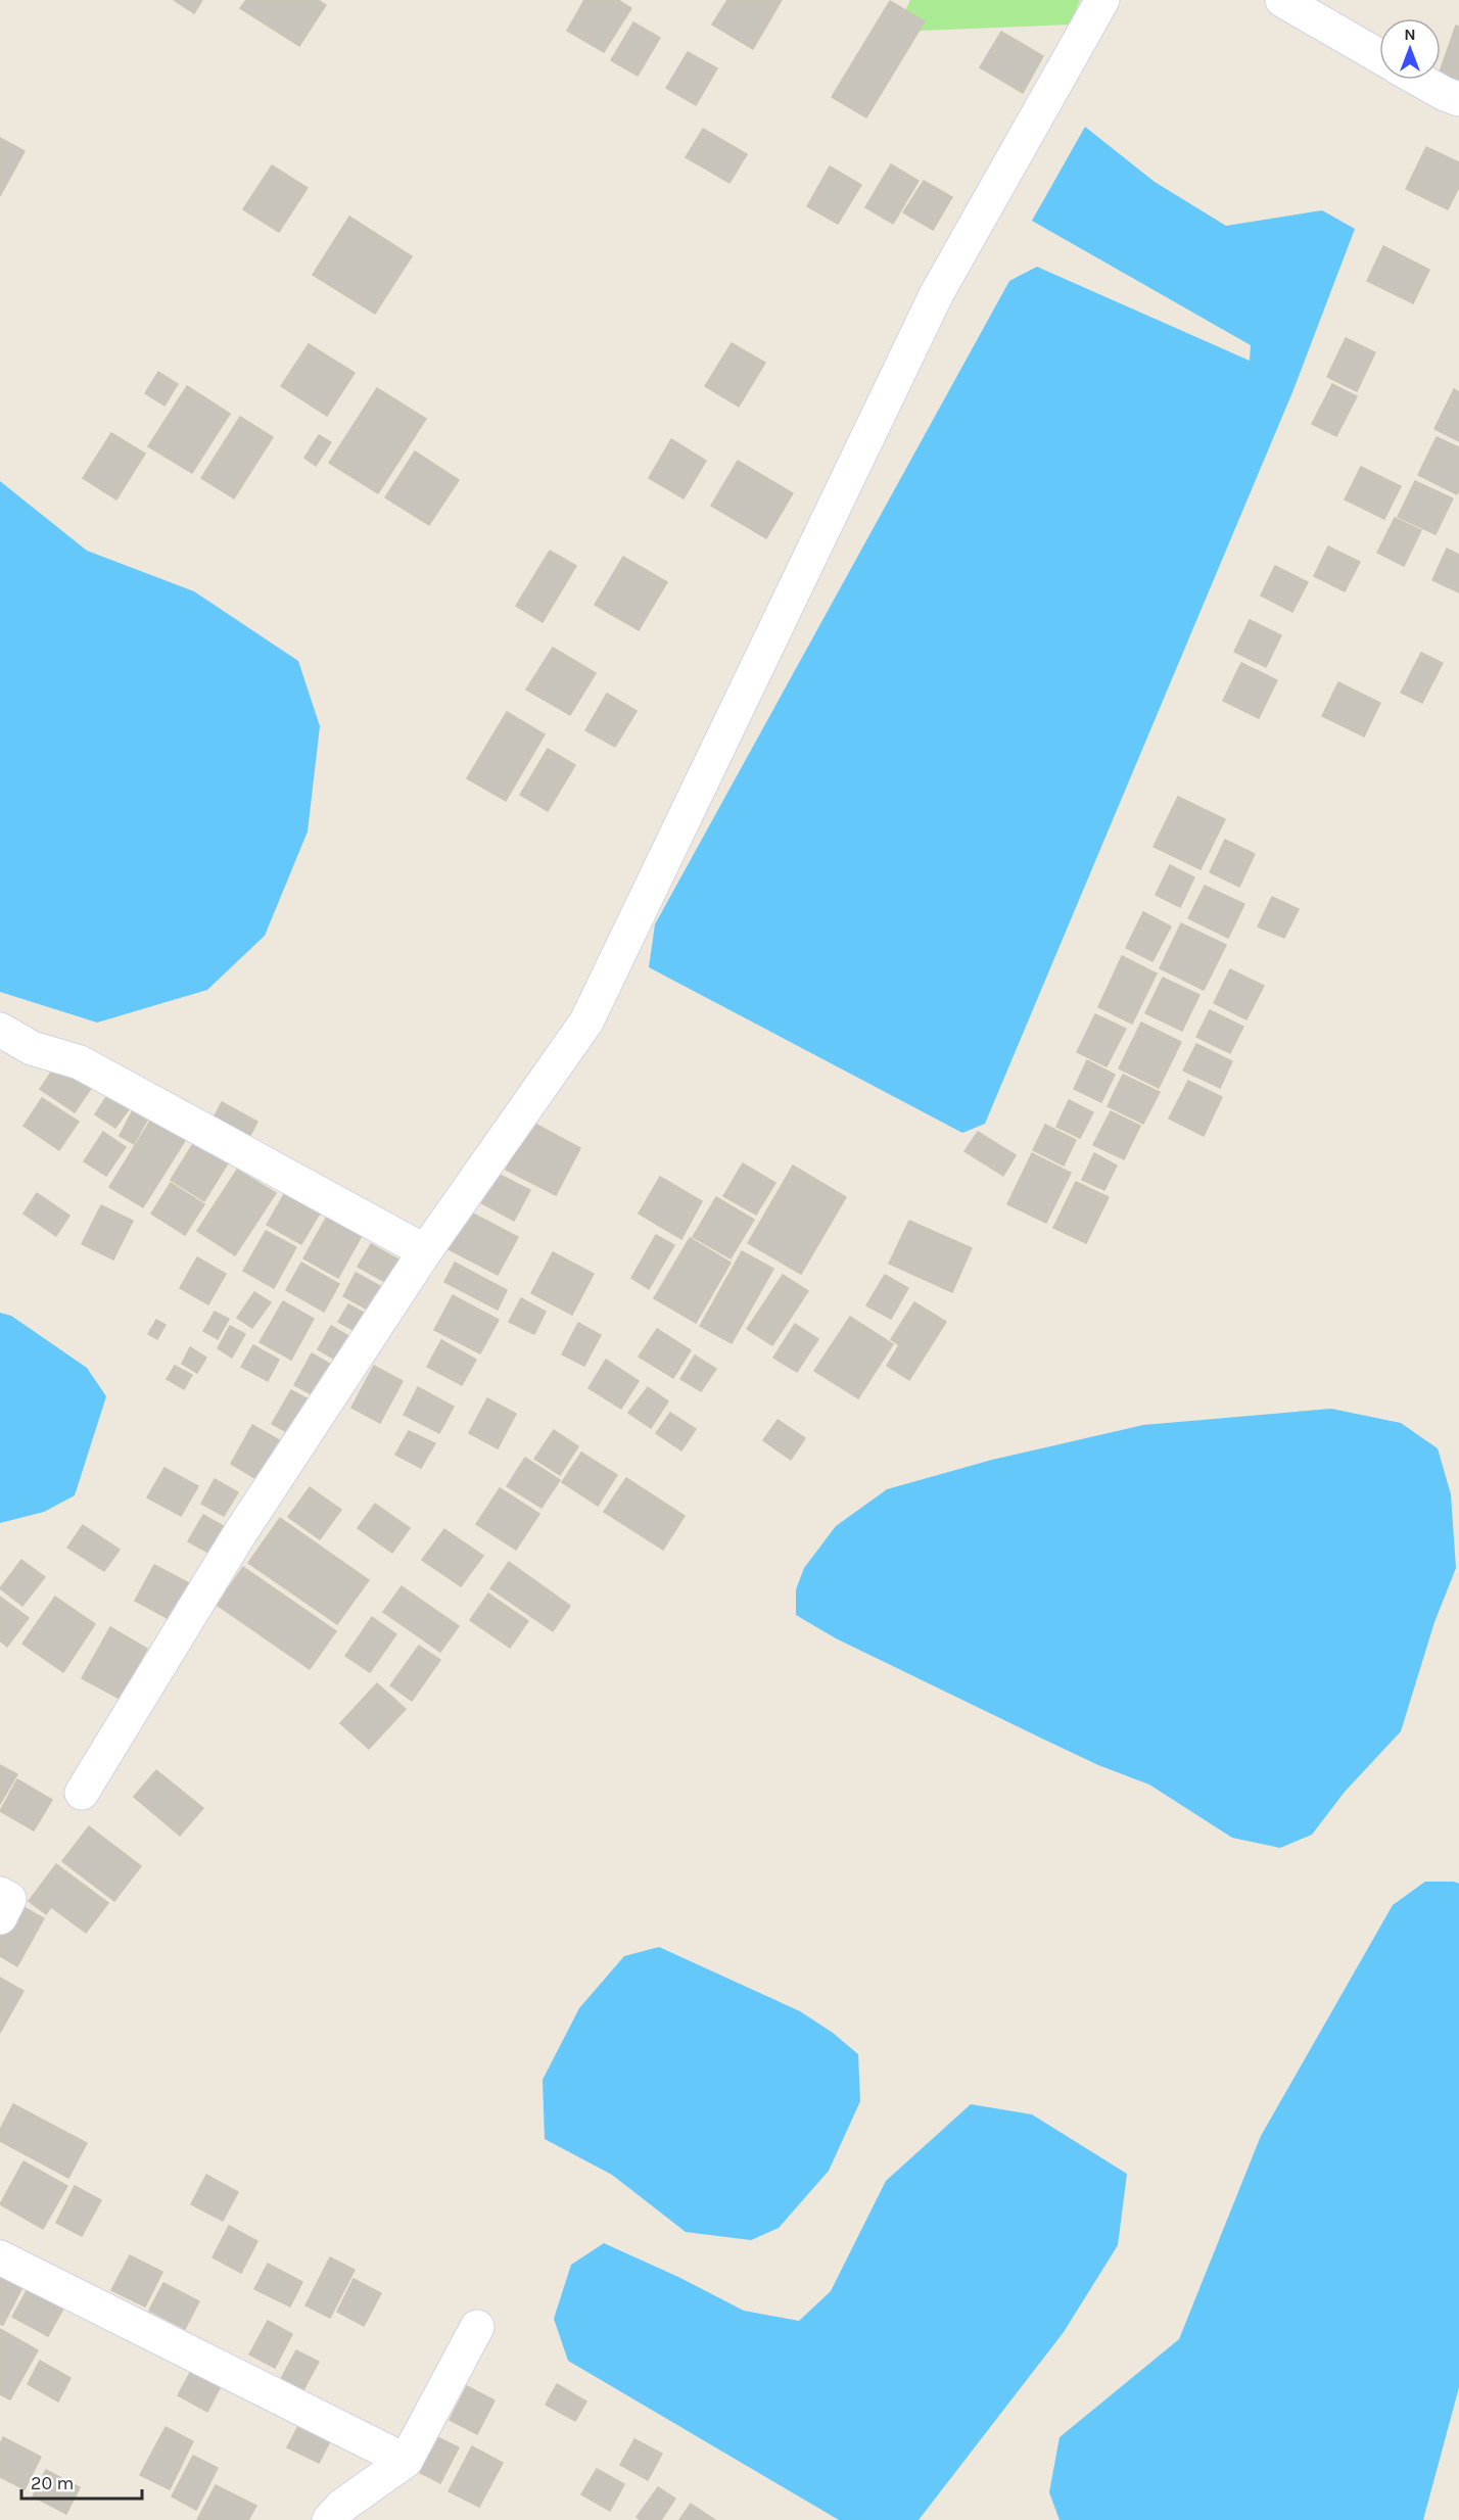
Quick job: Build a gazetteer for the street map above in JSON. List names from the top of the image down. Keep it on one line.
{"scale_bar":"20 m","north":"top"}
